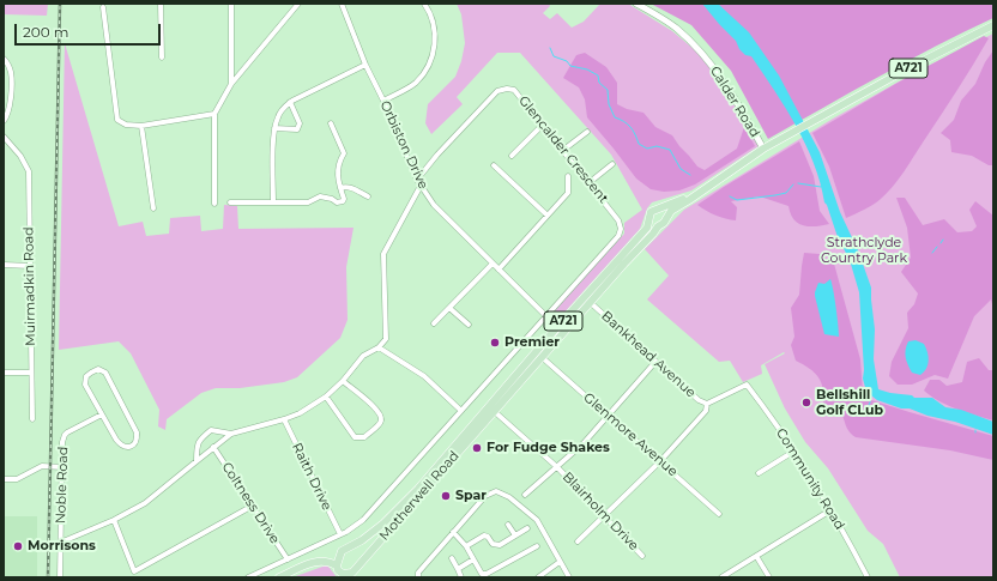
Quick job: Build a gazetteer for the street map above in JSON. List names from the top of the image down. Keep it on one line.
{"streets":{"main road":["A721","Motherwell Road"],"street":["Calder Road","Orbiston Drive","Glencalder Crescent","Muirmadkin Road","Bankhead Avenue","Glenmore Avenue","Raith Drive","Community Road","Noble Road","Coltness Drive","Blairholm Drive"]},"crossings":[["A721","Calder Road"],["A721","Motherwell Road"],["Orbiston Drive","Glencalder Crescent"],["Orbiston Drive","Motherwell Road"],["Glencalder Crescent","Motherwell Road"],["Bankhead Avenue","Community Road"],["Bankhead Avenue","Motherwell Road"],["Glenmore Avenue","Motherwell Road"],["Raith Drive","Motherwell Road"],["Motherwell Road","Coltness Drive"],["Motherwell Road","Blairholm Drive"]],"parks":["Strathclyde Country Park"],"places":["Premier","Bellshill Golf CLub","For Fudge Shakes","Spar","Morrisons"],"scale_bar":"200 m"}
